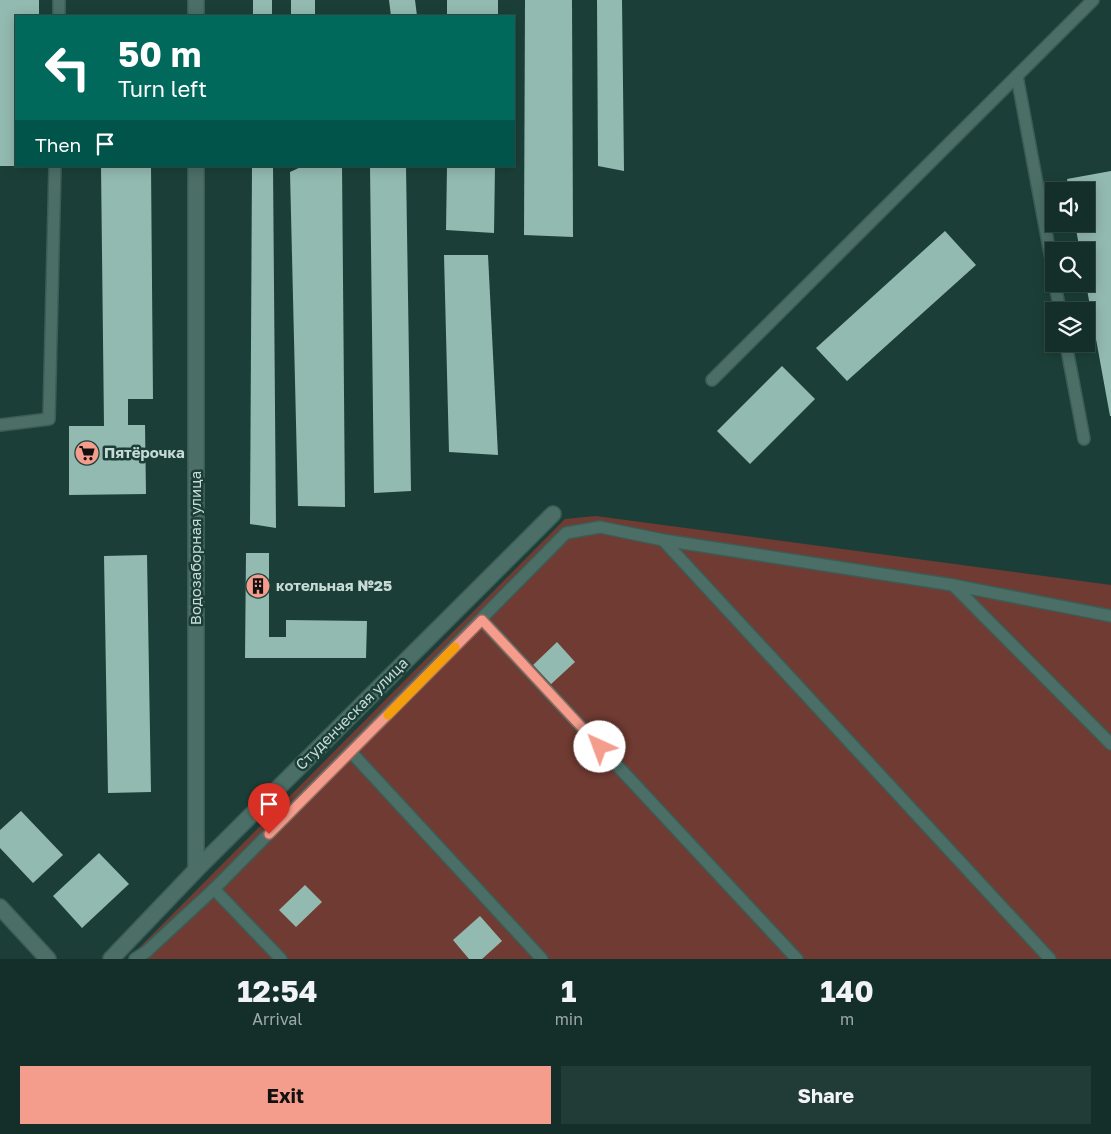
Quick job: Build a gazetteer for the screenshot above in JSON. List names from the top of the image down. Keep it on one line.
{"streets":{"street":["Водозаборная улица","Студенческая улица"]},"crossings":[["Водозаборная улица","Студенческая улица"]],"places":{"supermarket":["Пятёрочка"],"building":["котельная №25"]},"page":{"turn":["50 m","Turn left"],"then":"Then","eta":["12:54","Arrival","1","min","140","m"],"buttons":["Exit","Share"]}}
